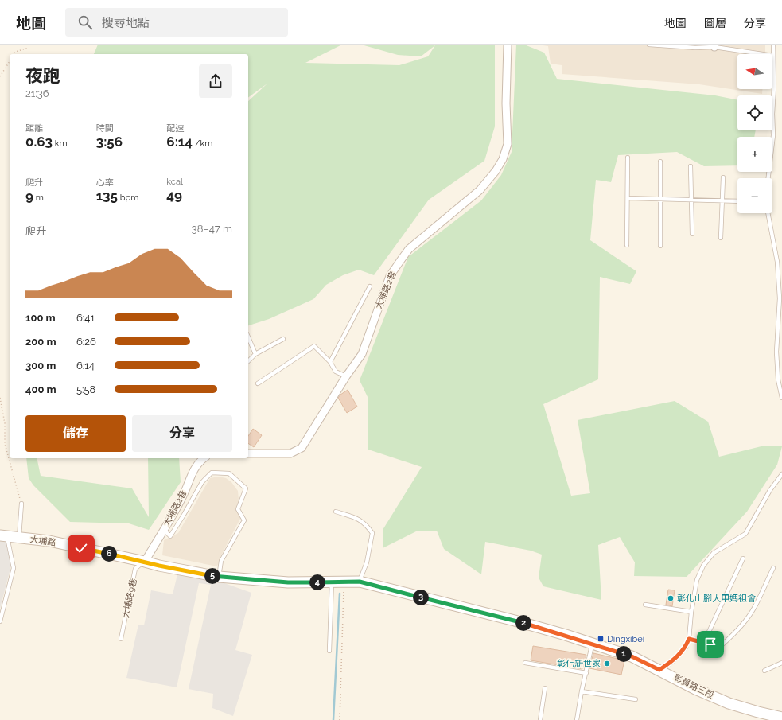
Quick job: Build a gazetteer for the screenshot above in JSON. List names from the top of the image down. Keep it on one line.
{"streets":{"main road":["大埔路","彰員路三段"],"street":["大埔路2巷"],"lane":["大埔路9巷"]},"crossings":[["大埔路2巷","大埔路"],["大埔路2巷","大埔路9巷"],["大埔路","大埔路9巷"],["大埔路","彰員路三段"]],"places":{"other":["彰化山腳大甲媽祖會","彰化新世家"],"transit":["Dingxibei"]},"north":"left","page":{"header":"地圖","search":"搜尋地點","nav":["地圖","圖層","分享"],"map_buttons":["+","−"],"heading":["夜跑","21:36"],"stats":[["距離","0.63 km"],["時間","3:56"],["配速","6:14 /km"],["爬升","9 m"],["心率","135 bpm"],["kcal","49"]],"chart":["爬升","38–47 m"],"list":[{"name":"100 m","note":"6:41"},{"name":"200 m","note":"6:26"},{"name":"300 m","note":"6:14"},{"name":"400 m","note":"5:58"}],"buttons":["儲存","分享"],"pins":["6","5","4","3","2","1"]}}
